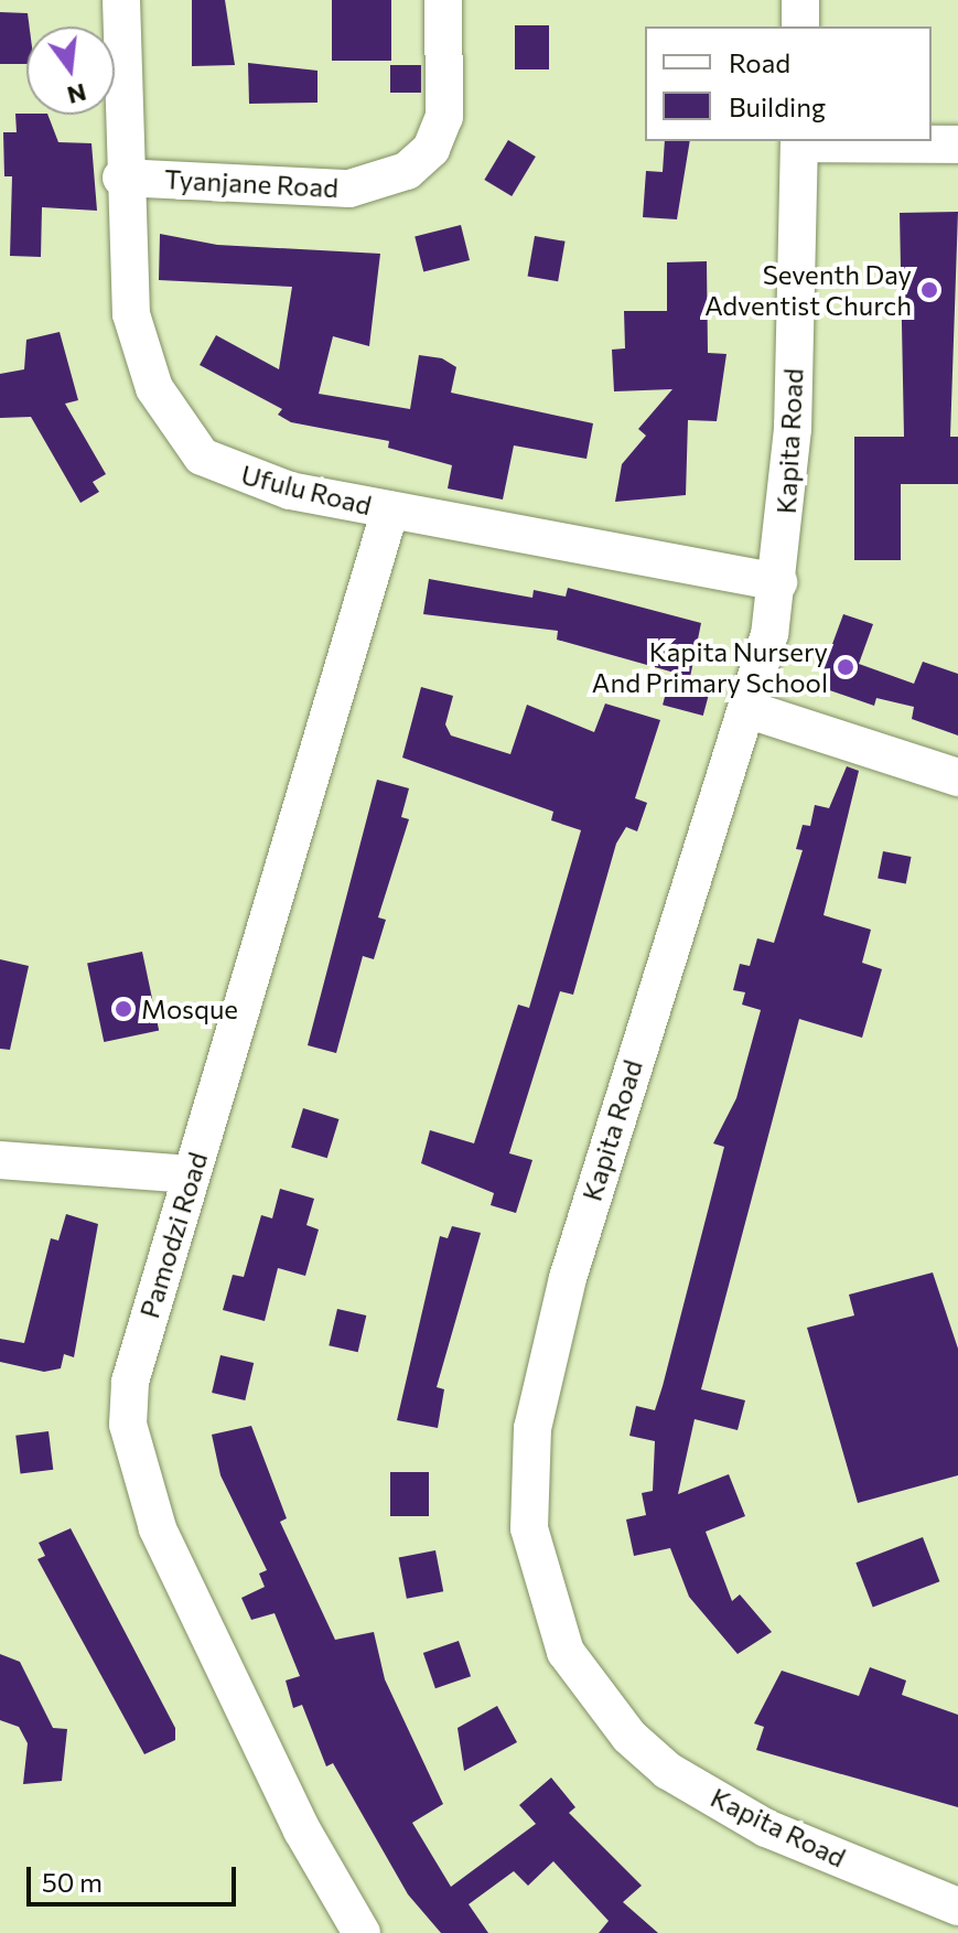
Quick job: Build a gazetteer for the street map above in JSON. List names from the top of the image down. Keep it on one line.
{"streets":{"street":["Tyanjane Road","Kapita Road","Ufulu Road","Pamodzi Road"]},"crossings":[["Tyanjane Road","Ufulu Road"],["Kapita Road","Ufulu Road"],["Ufulu Road","Pamodzi Road"]],"places":["Seventh Day Adventist Church","Kapita Nursery And Primary School","Mosque"],"legend":["Road","Building"],"scale_bar":"50 m","north":"bottom"}
